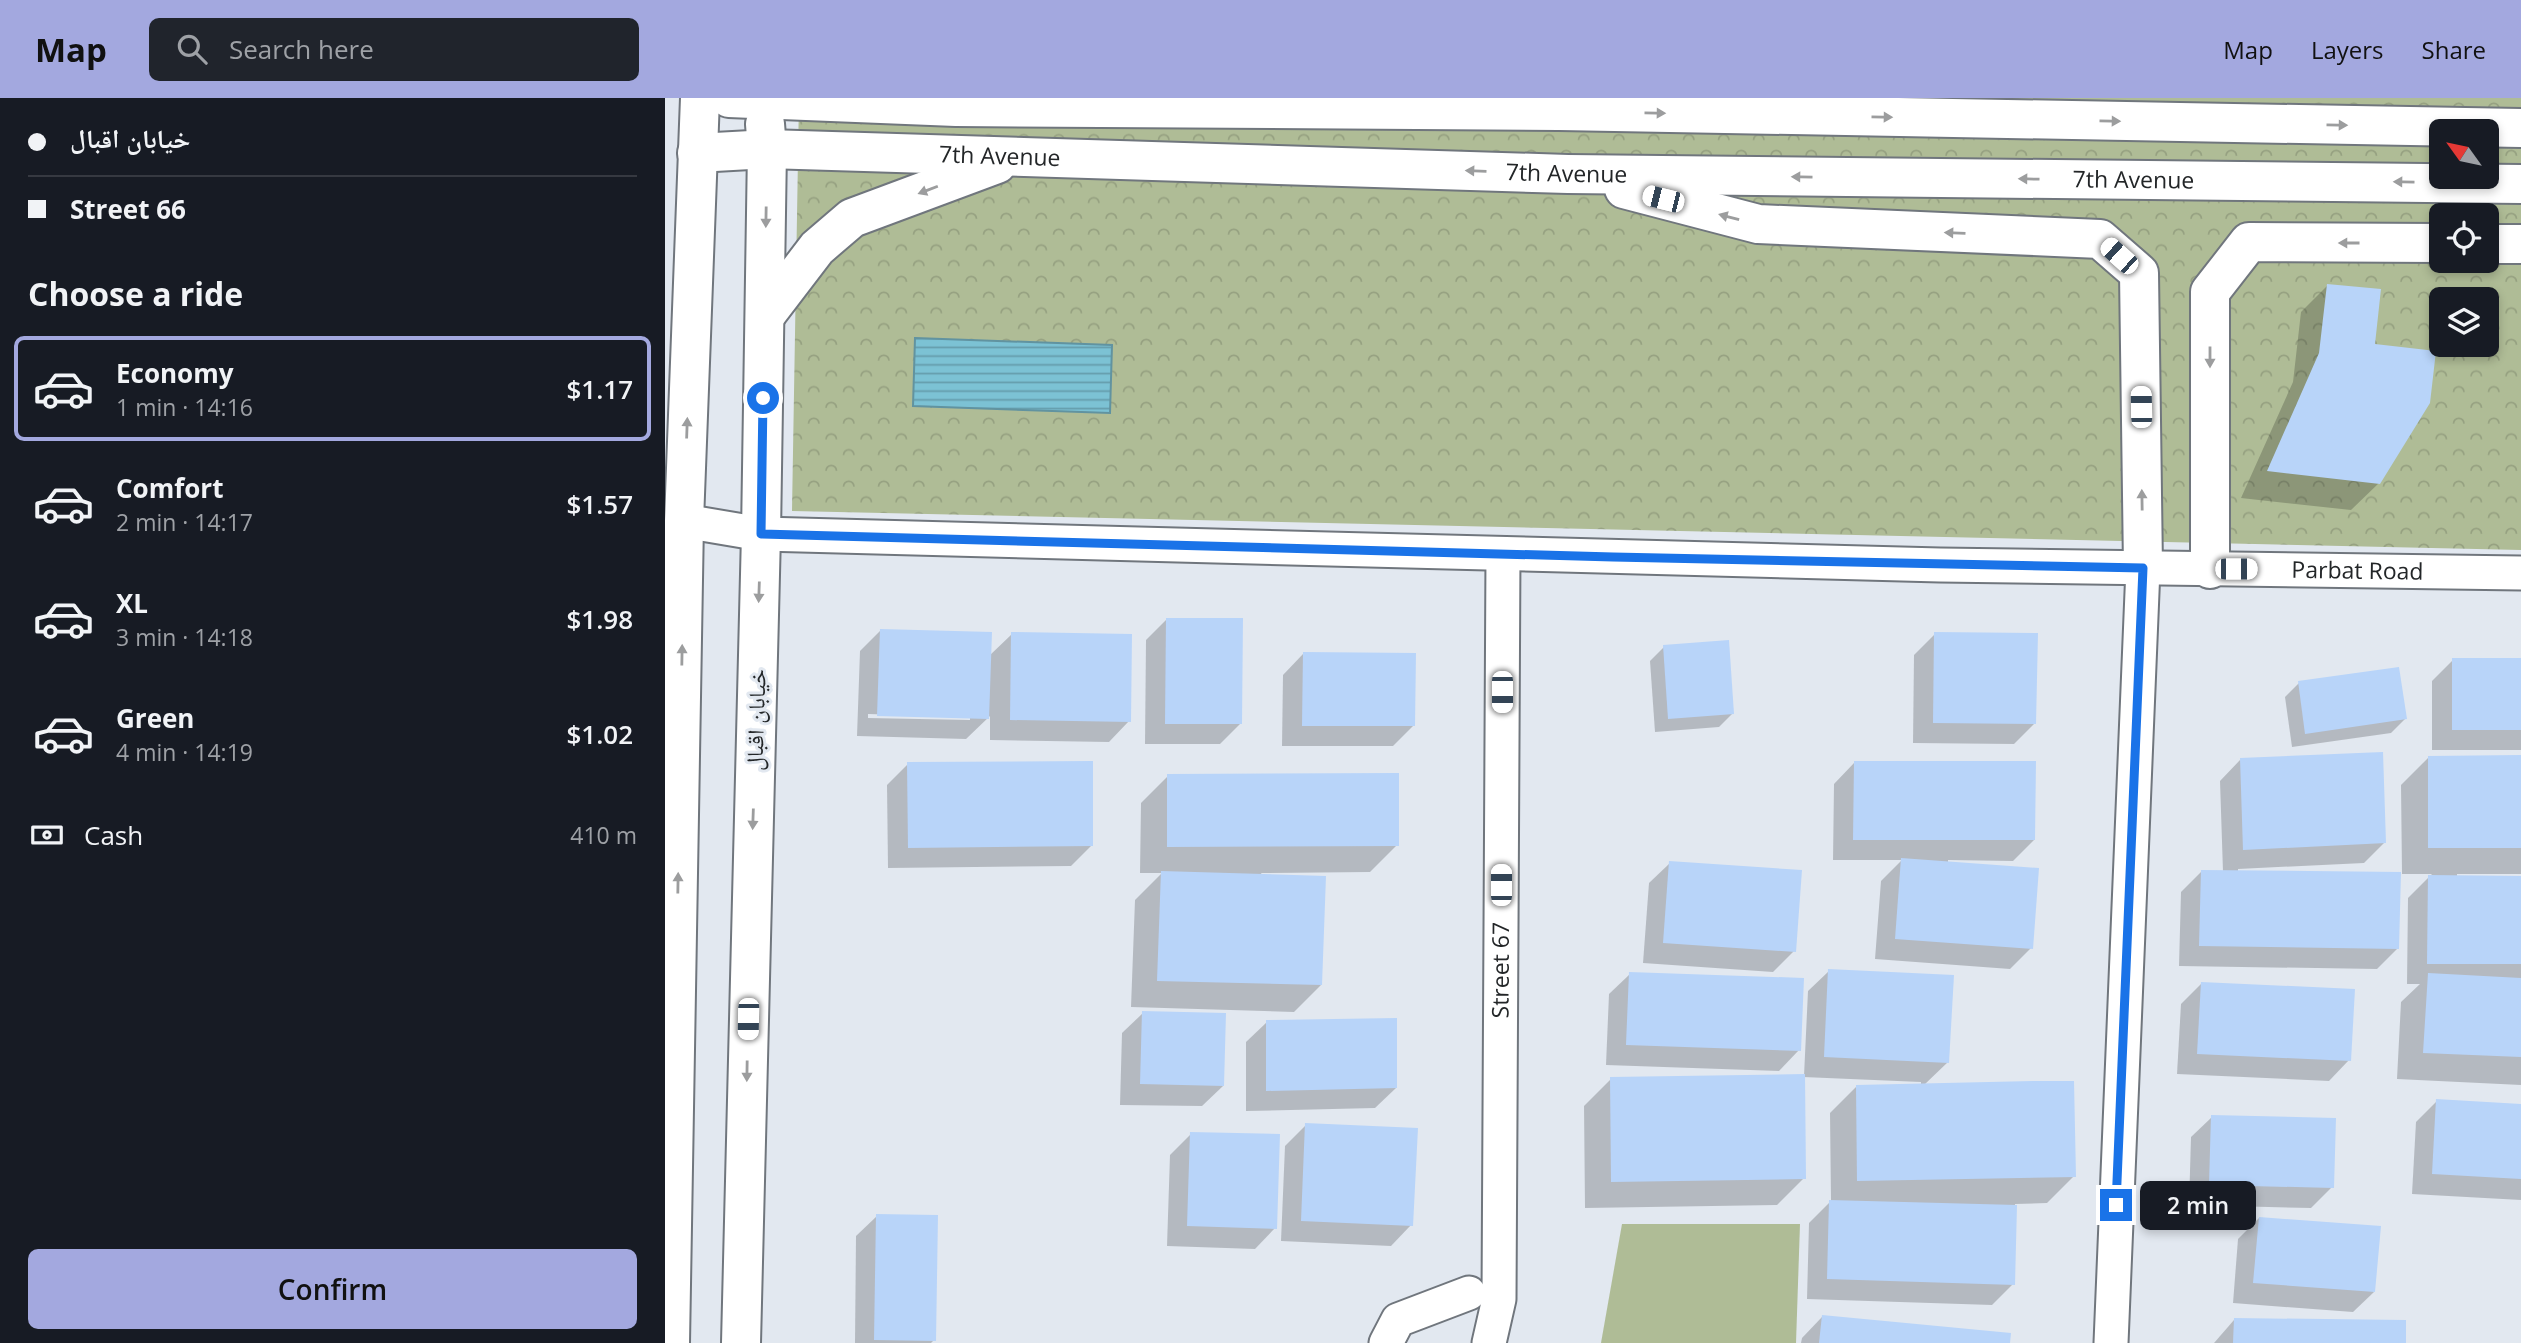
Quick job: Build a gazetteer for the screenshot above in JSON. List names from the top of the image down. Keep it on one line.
{"streets":{"main road":["7th Avenue","خیابان اقبال"],"street":["Parbat Road","Street 67"]},"crossings":[["7th Avenue","خیابان اقبال"],["Parbat Road","خیابان اقبال"],["Parbat Road","Street 67"]],"north":"top left","page":{"header":"Map","search":"Search here","nav":["Map","Layers","Share"],"banner":["خیابان اقبال","Street 66"],"heading":"Choose a ride","list":[{"name":"Economy","note":"1 min · 14:16","value":"$1.17"},{"name":"Comfort","note":"2 min · 14:17","value":"$1.57"},{"name":"XL","note":"3 min · 14:18","value":"$1.98"},{"name":"Green","note":"4 min · 14:19","value":"$1.02"}],"pay":["Cash","410 m"],"bubble":"2 min","buttons":"Confirm"}}
